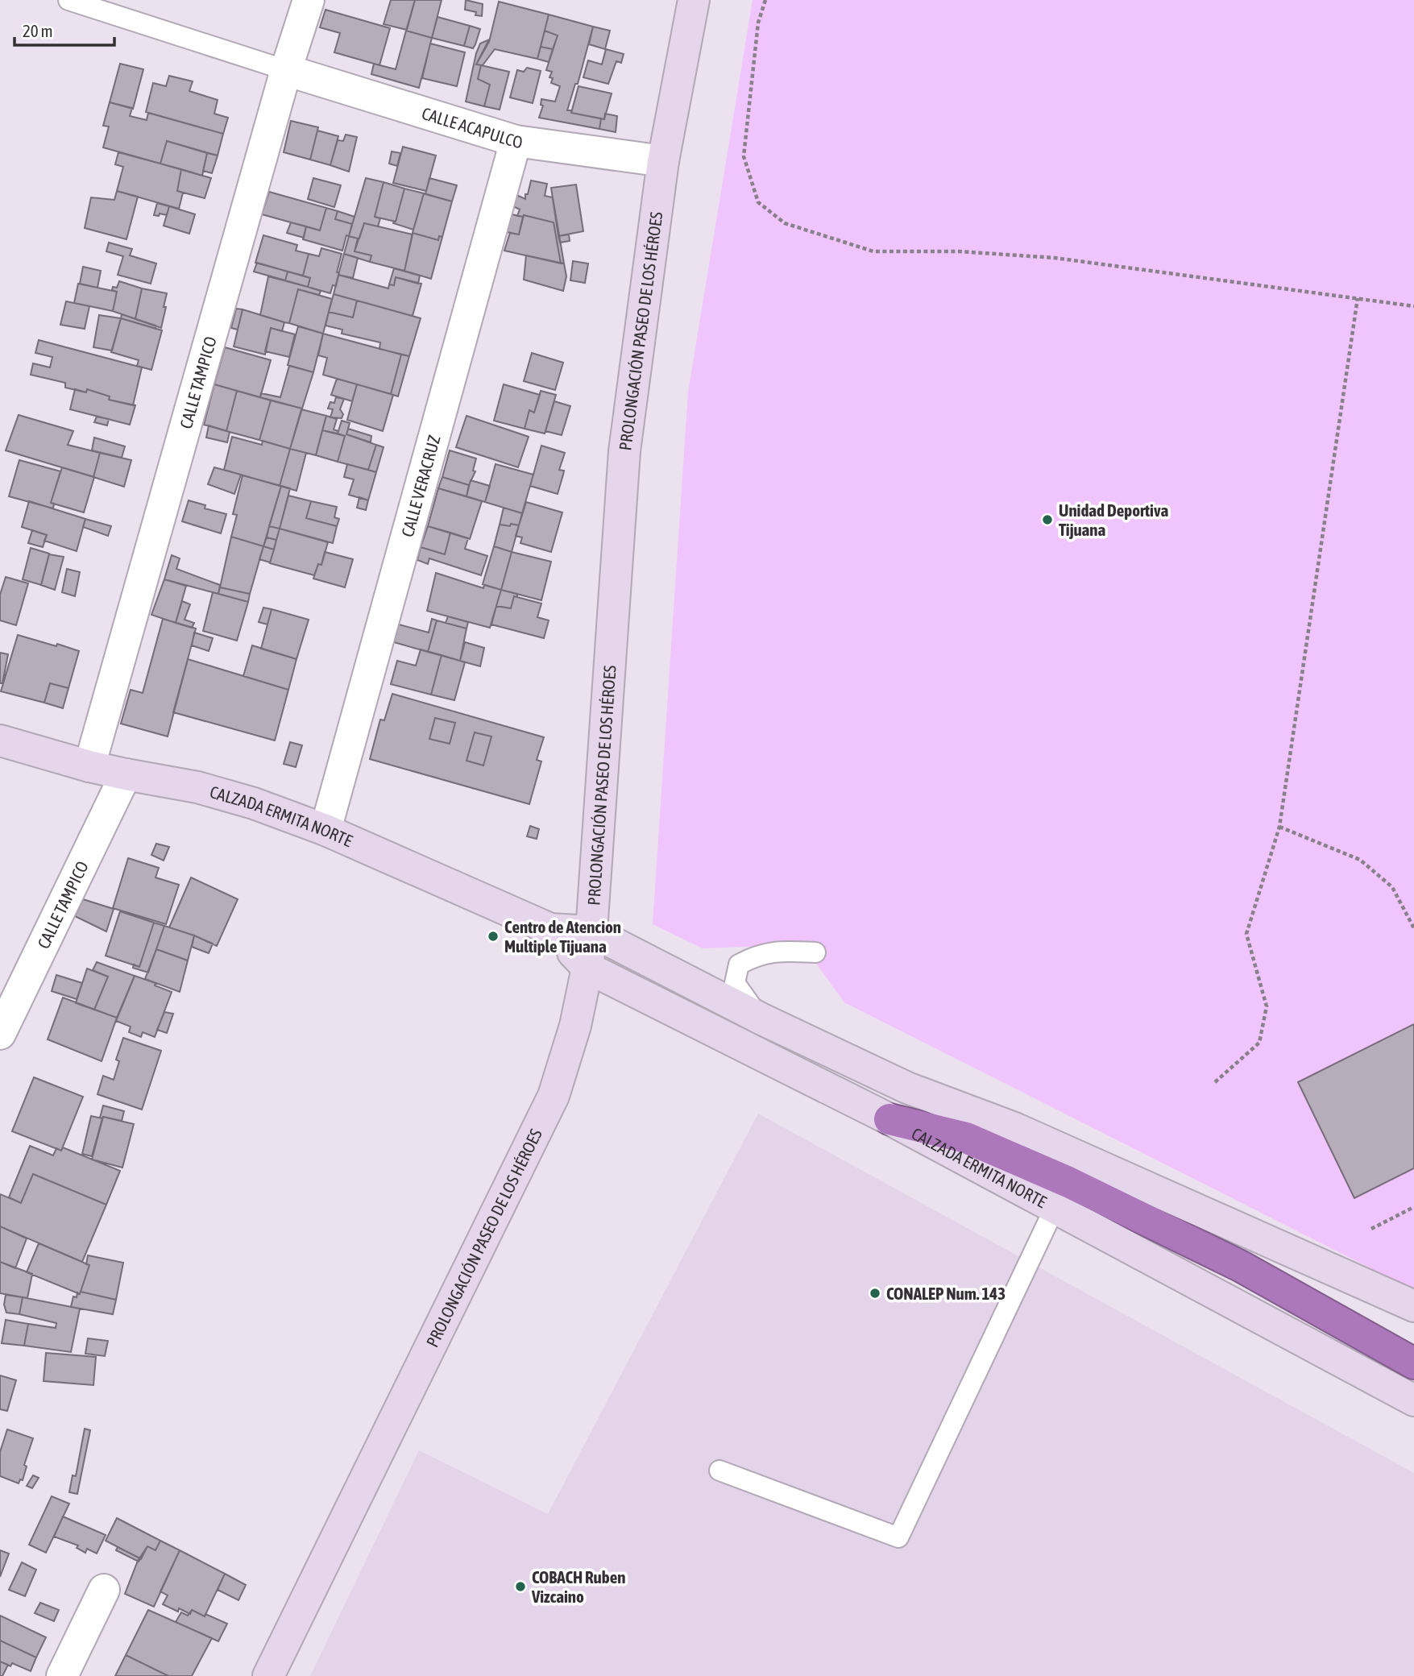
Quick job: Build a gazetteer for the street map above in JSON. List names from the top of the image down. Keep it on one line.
{"streets":{"main road":["PROLONGACIÓN PASEO DE LOS HÉROES","CALZADA ERMITA NORTE"],"street":["CALLE ACAPULCO","CALLE TAMPICO","CALLE VERACRUZ"]},"crossings":[["CALLE ACAPULCO","PROLONGACIÓN PASEO DE LOS HÉROES"],["CALLE ACAPULCO","CALLE TAMPICO"],["CALLE ACAPULCO","CALLE VERACRUZ"],["PROLONGACIÓN PASEO DE LOS HÉROES","CALZADA ERMITA NORTE"],["CALLE TAMPICO","CALZADA ERMITA NORTE"],["CALLE VERACRUZ","CALZADA ERMITA NORTE"]],"places":["Unidad Deportiva Tijuana","Centro de Atencion Multiple Tijuana","CONALEP Num. 143","COBACH Ruben Vizcaino"],"scale_bar":"20 m"}
